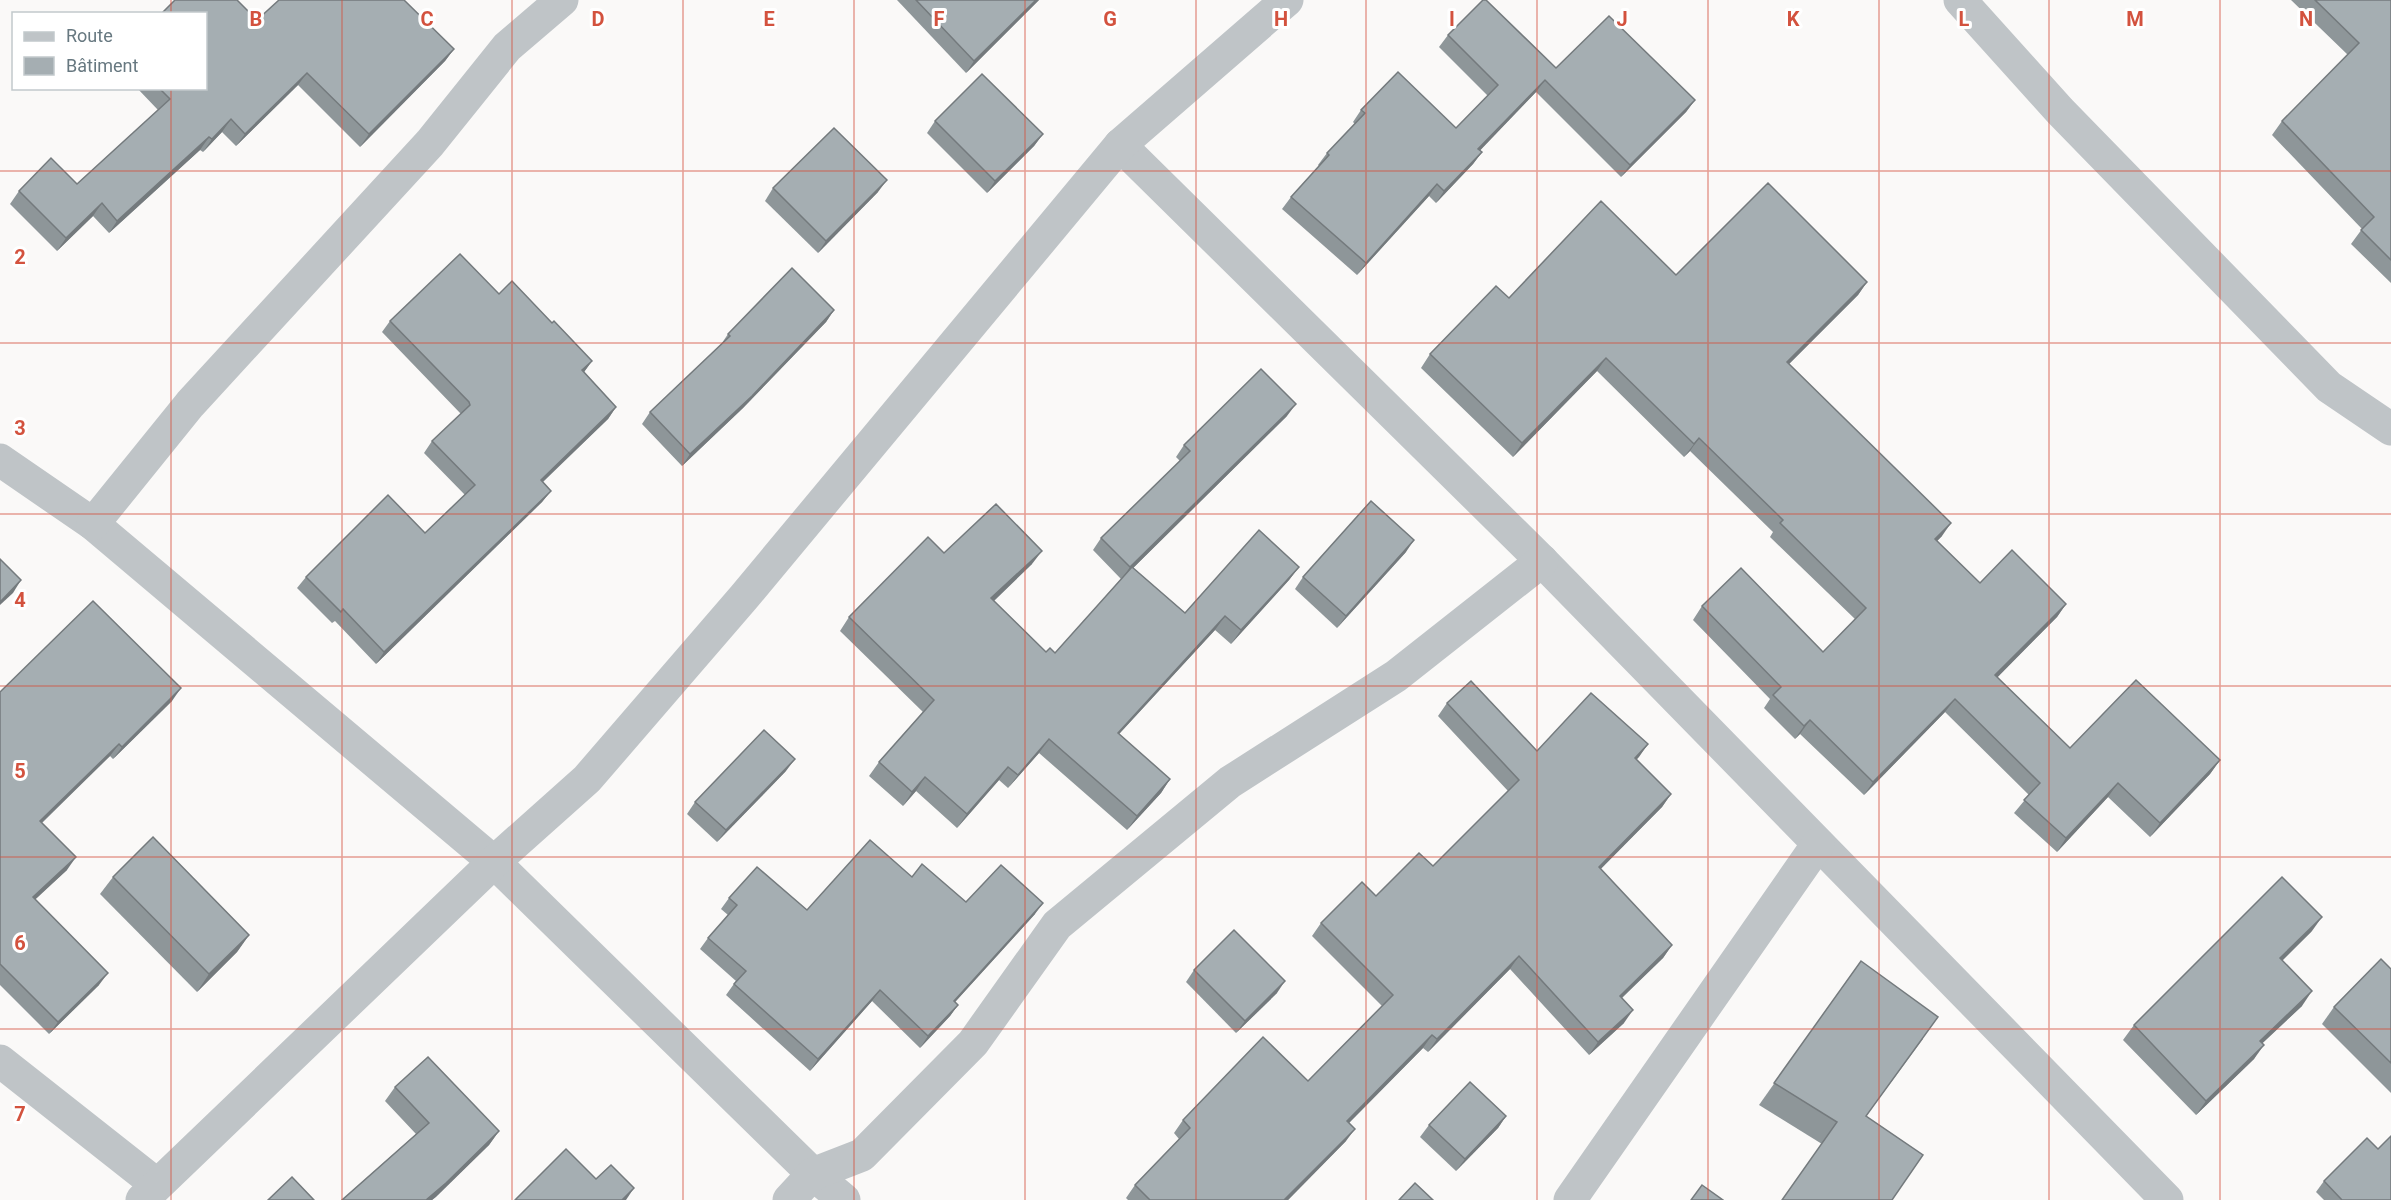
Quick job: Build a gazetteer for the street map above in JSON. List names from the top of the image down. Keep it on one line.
{"legend":["Route","Bâtiment"],"grid":{"columns":["B","C","D","E","F","G","H","I","J","K","L","M","N"],"rows":["2","3","4","5","6","7"]}}
